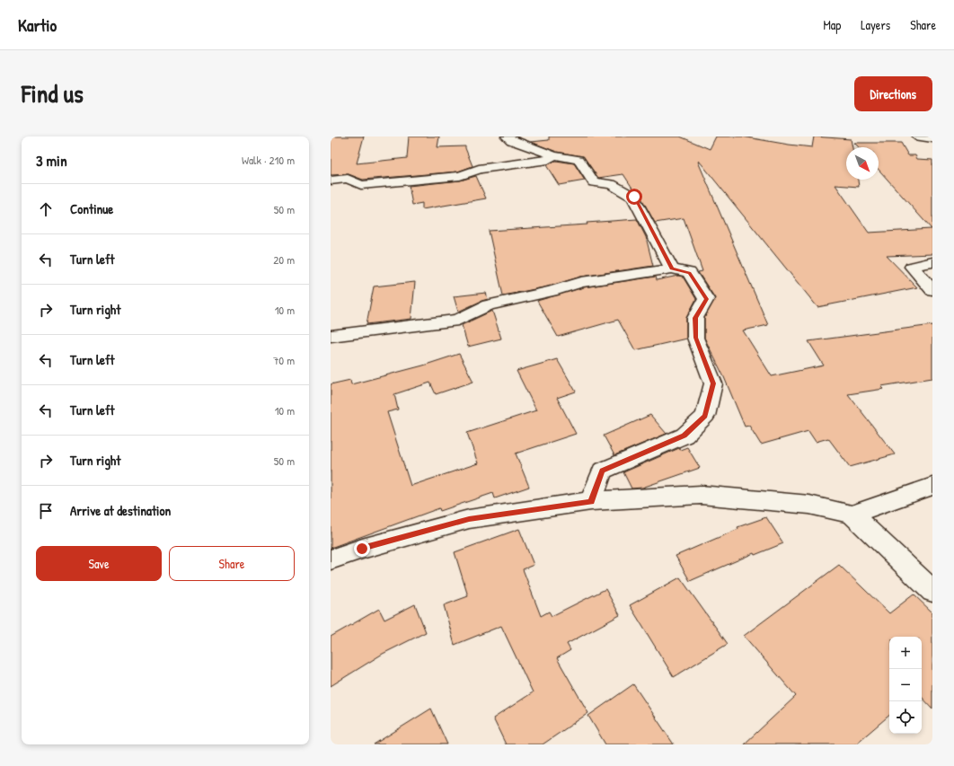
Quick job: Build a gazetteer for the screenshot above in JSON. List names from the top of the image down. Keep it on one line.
{"north":"bottom right","page":{"header":"Kartio","nav":["Map","Layers","Share"],"title":"Find us","buttons":["Directions",["Save","Share"]],"heading":["3 min","Walk · 210 m"],"list":[["Continue","50 m"],["Turn left","20 m"],["Turn right","10 m"],["Turn left","70 m"],["Turn left","10 m"],["Turn right","50 m"],"Arrive at destination"],"map_buttons":["+","−"]}}
